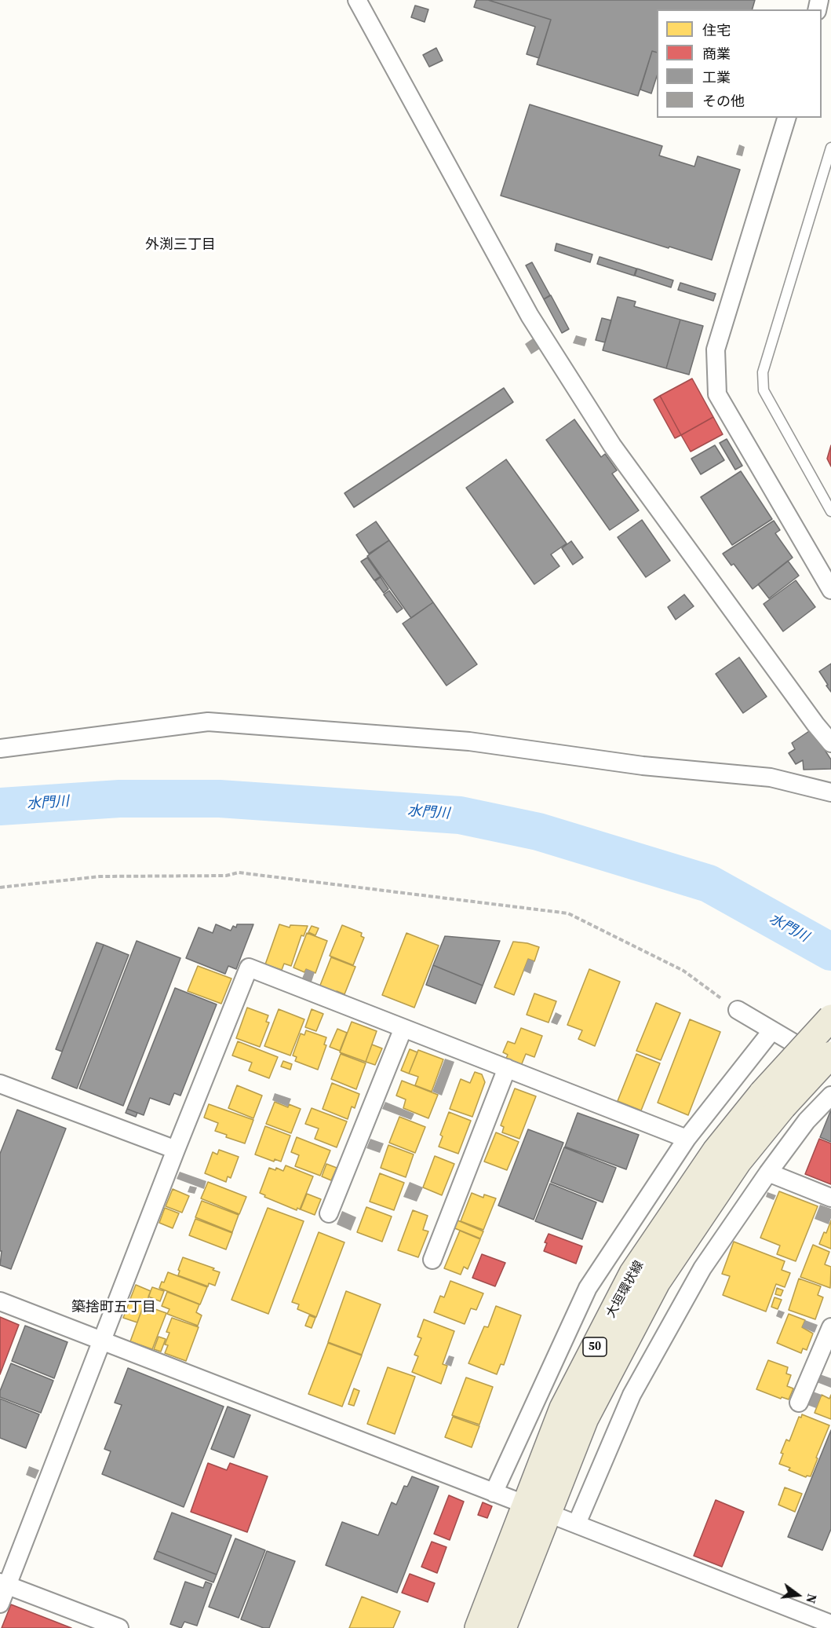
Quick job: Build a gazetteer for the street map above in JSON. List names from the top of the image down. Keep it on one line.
{"streets":{"main road":["大垣環状線","50"]},"districts":["外渕三丁目","築捨町五丁目"],"water":["水門川"],"legend":["住宅","商業","工業","その他"],"north":"right"}
